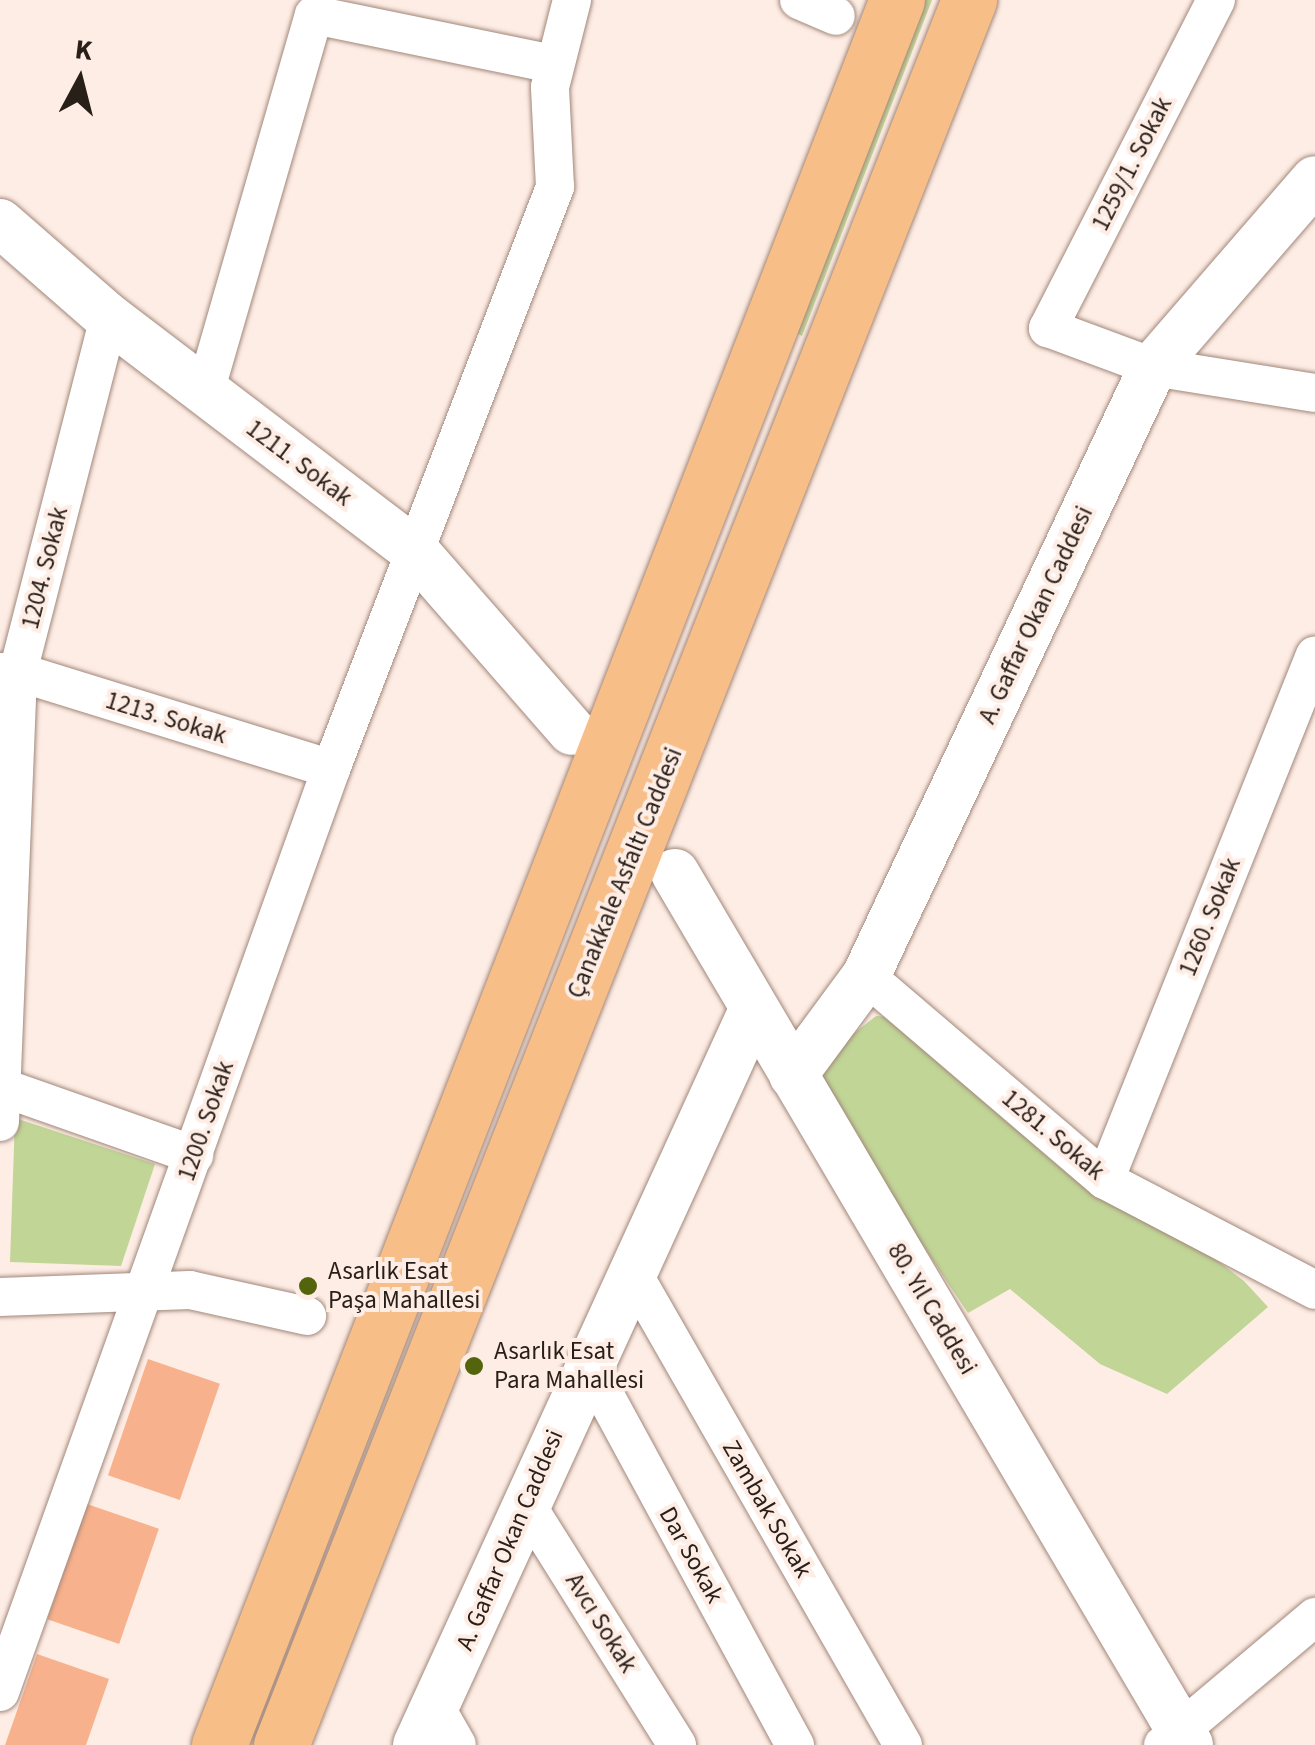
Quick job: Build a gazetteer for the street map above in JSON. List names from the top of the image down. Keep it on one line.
{"streets":{"highway":["Çanakkale Asfaltı Caddesi"],"street":["1259/1. Sokak","1211. Sokak","1204. Sokak","A. Gaffar Okan Caddesi","1213. Sokak","1260. Sokak","1200. Sokak","1281. Sokak","80. Yıl Caddesi","Zambak Sokak","Dar Sokak","Avcı Sokak"]},"crossings":[["1259/1. Sokak","A. Gaffar Okan Caddesi"],["1211. Sokak","1204. Sokak"],["1211. Sokak","1200. Sokak"],["1204. Sokak","1213. Sokak"],["A. Gaffar Okan Caddesi","1281. Sokak"],["A. Gaffar Okan Caddesi","80. Yıl Caddesi"],["A. Gaffar Okan Caddesi","Zambak Sokak"],["A. Gaffar Okan Caddesi","Dar Sokak"],["A. Gaffar Okan Caddesi","Avcı Sokak"],["1213. Sokak","1200. Sokak"],["1260. Sokak","1281. Sokak"]],"places":["Asarlık Esat Paşa Mahallesi","Asarlık Esat Para Mahallesi"],"north":"top"}
